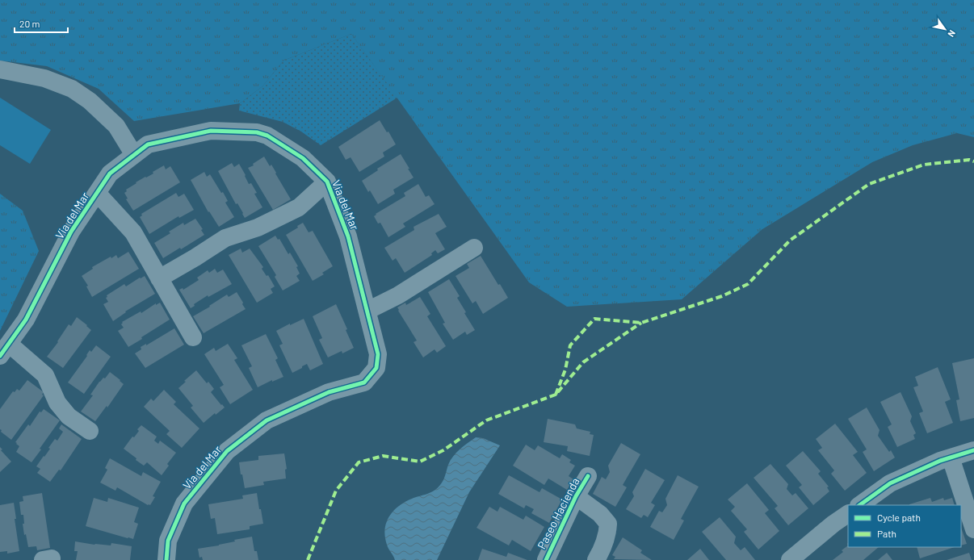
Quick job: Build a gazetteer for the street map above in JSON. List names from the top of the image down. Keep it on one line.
{"streets":{"street":["Via del Mar","Paseo Hacienda"]},"legend":["Cycle path","Path"],"scale_bar":"20 m","north":"bottom right"}
